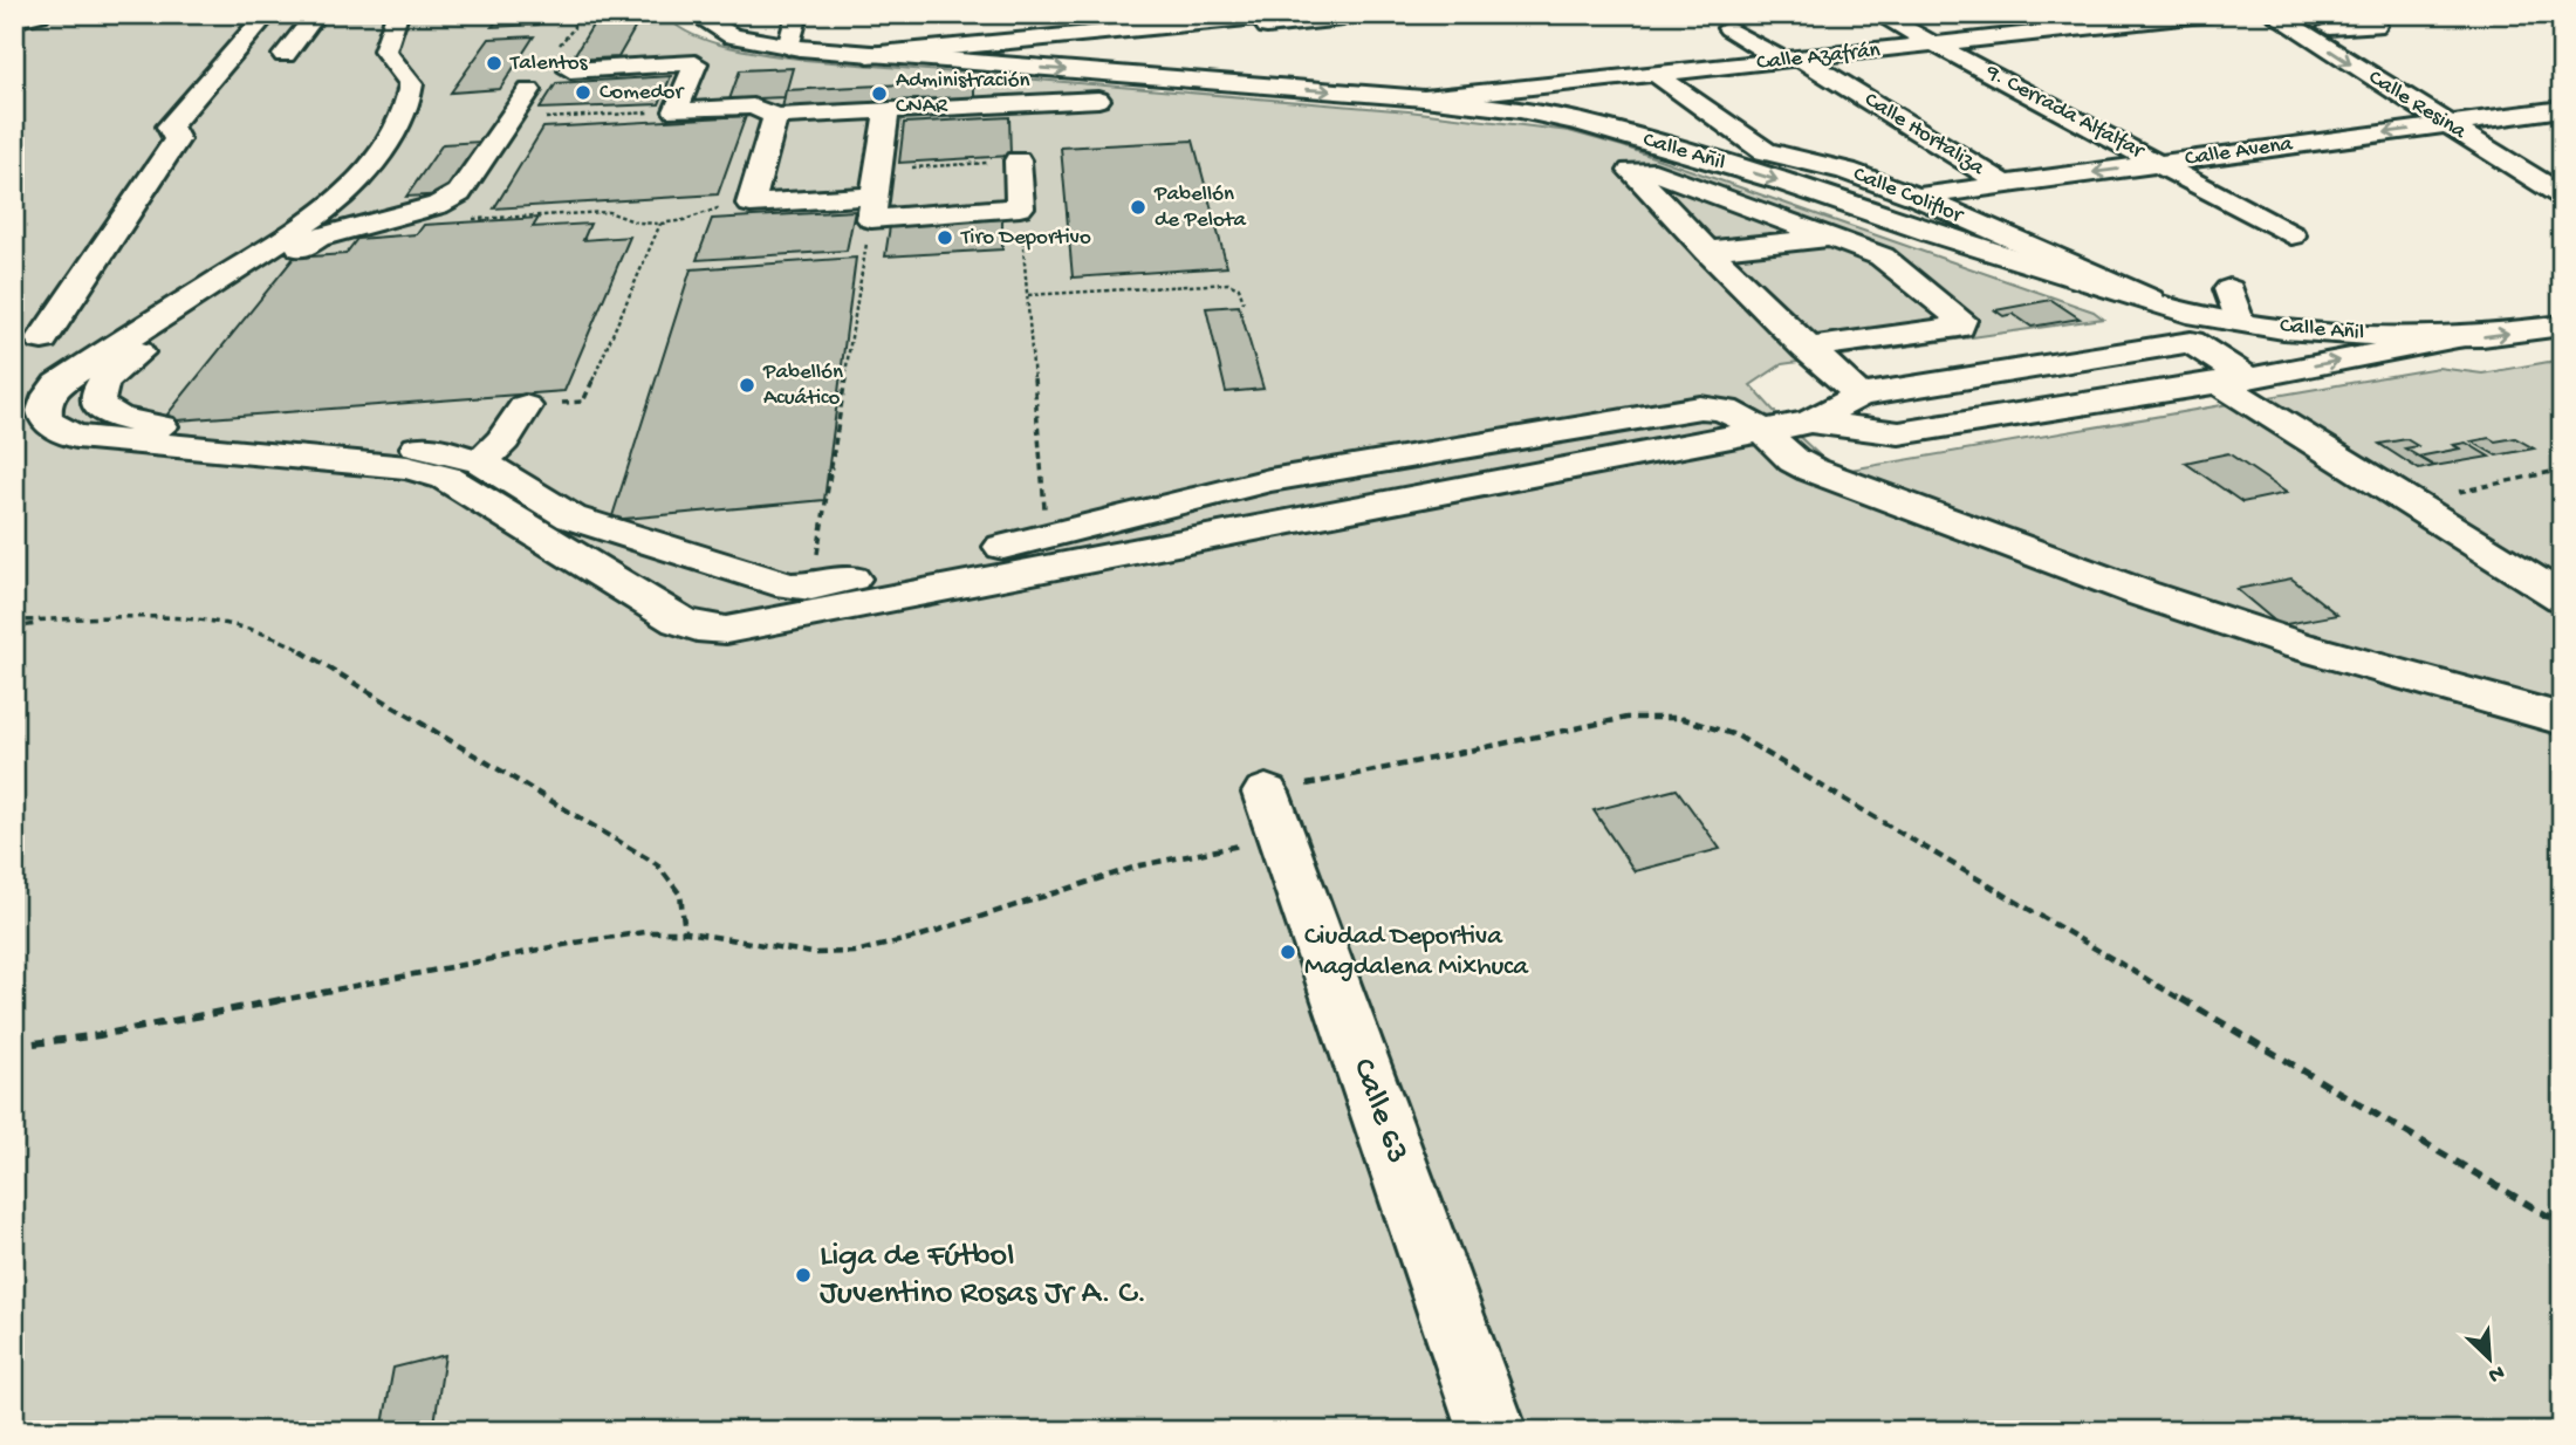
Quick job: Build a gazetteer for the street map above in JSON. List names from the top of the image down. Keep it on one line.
{"streets":{"street":["Calle Azafrán","Calle Resina","9. Cerrada Alfalfar","Calle Hortaliza","Calle Añil","Calle Avena","Calle Coliflor","Calle 63"]},"crossings":[["Calle Azafrán","9. Cerrada Alfalfar"],["Calle Azafrán","Calle Hortaliza"],["Calle Azafrán","Calle Añil"],["Calle Azafrán","Calle Coliflor"],["Calle Resina","Calle Avena"],["9. Cerrada Alfalfar","Calle Avena"],["Calle Hortaliza","Calle Avena"],["Calle Añil","Calle Coliflor"],["Calle Avena","Calle Coliflor"]],"places":["Talentos","Comedor","Administración CNAR","Pabellón de Pelota","Tiro Deportivo","Pabellón Acuático","Ciudad Deportiva Magdalena Mixhuca","Liga de Fútbol Juventino Rosas Jr A. C."],"north":"bottom right"}
